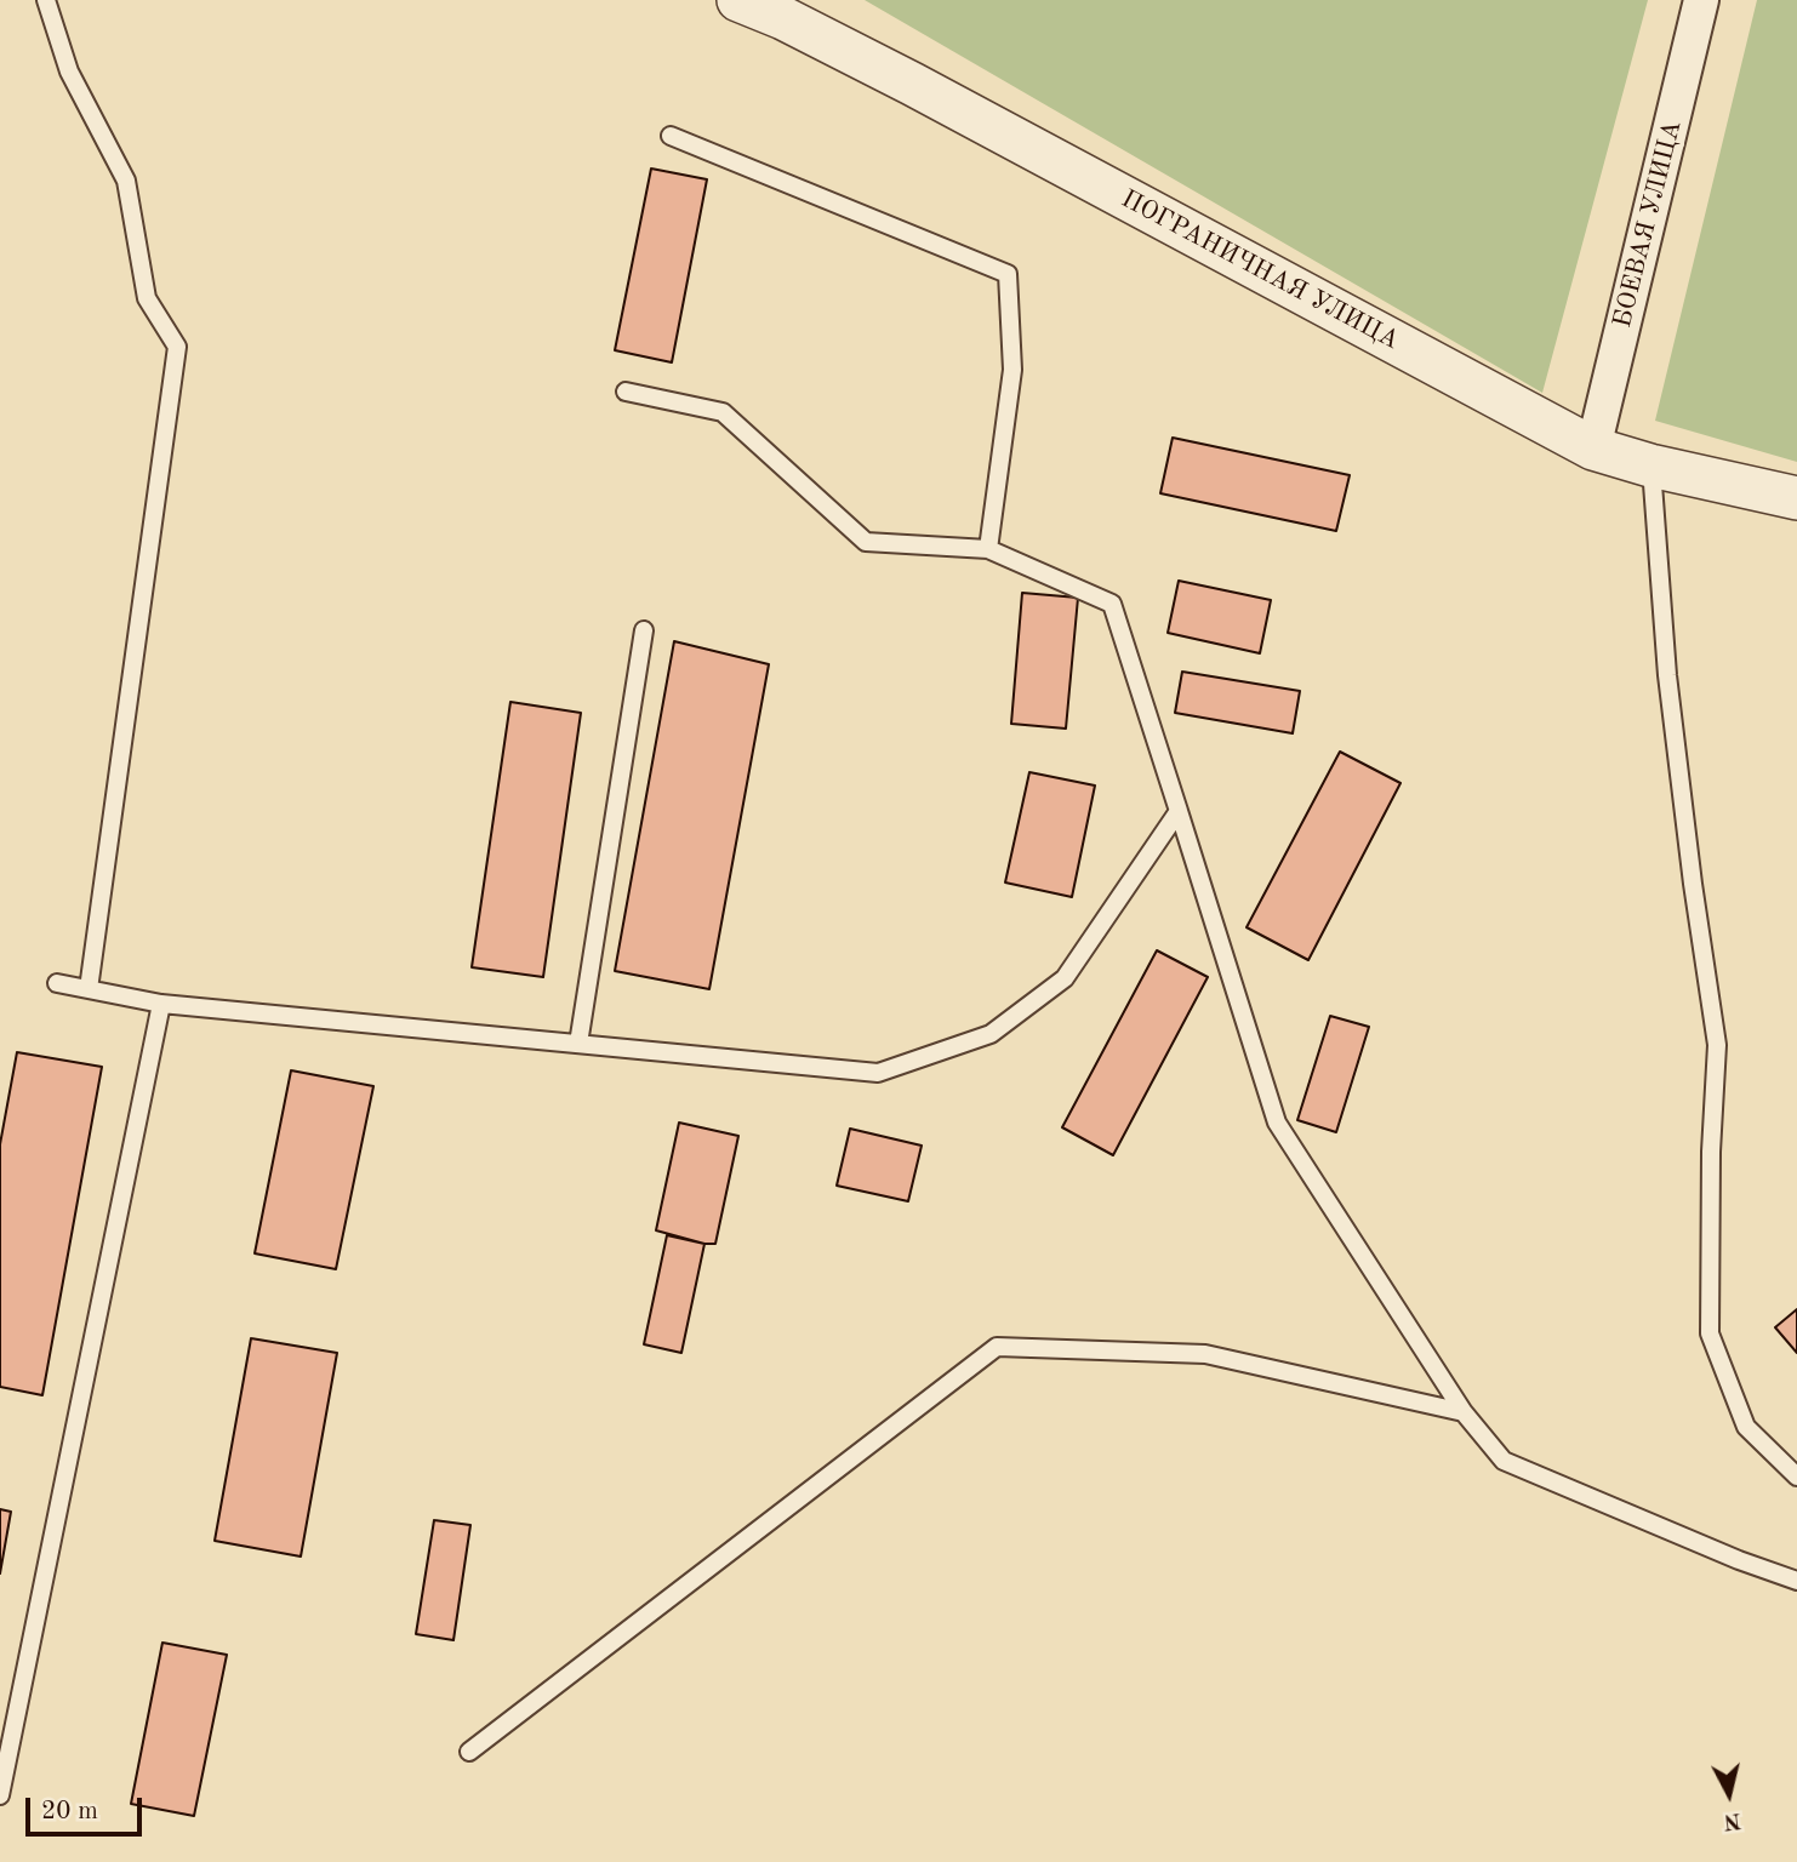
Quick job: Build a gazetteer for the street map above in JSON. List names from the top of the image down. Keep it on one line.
{"streets":{"street":["БОЕВАЯ УЛИЦА","ПОГРАНИЧНАЯ УЛИЦА"]},"crossings":[["БОЕВАЯ УЛИЦА","ПОГРАНИЧНАЯ УЛИЦА"]],"scale_bar":"20 m","north":"bottom"}
